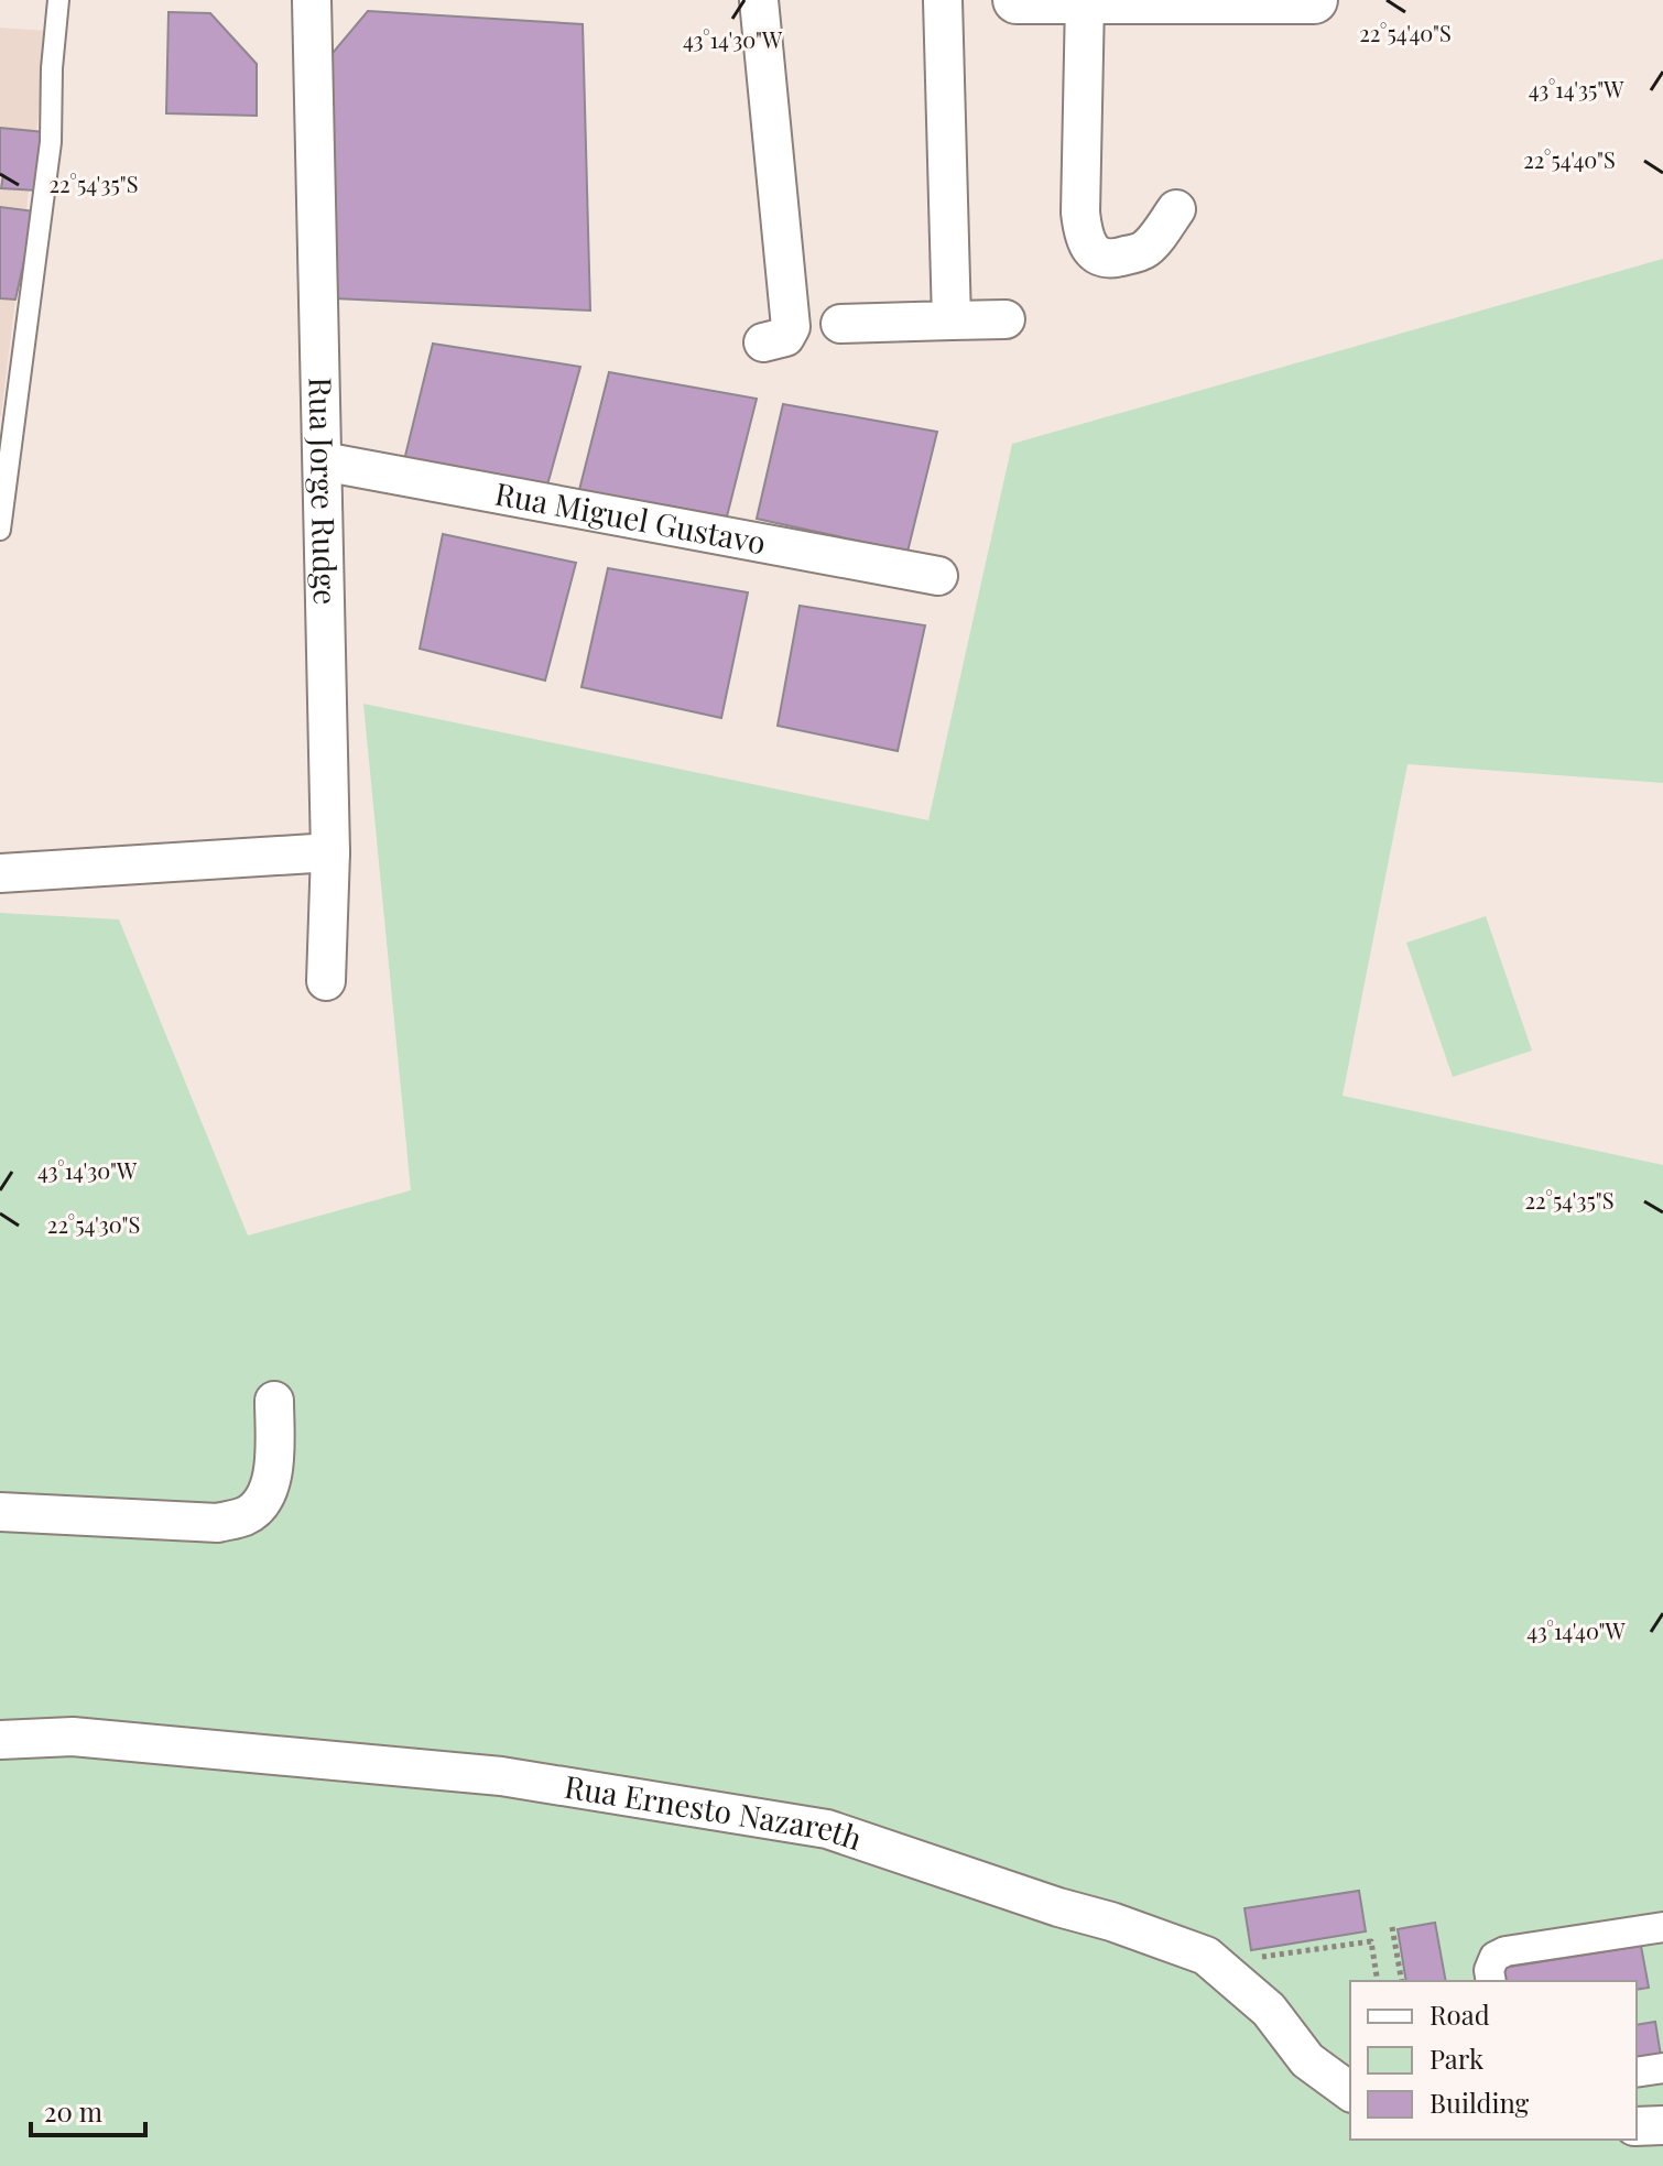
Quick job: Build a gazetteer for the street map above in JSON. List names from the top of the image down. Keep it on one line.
{"streets":{"street":["Rua Jorge Rudge","Rua Miguel Gustavo","Rua Ernesto Nazareth"]},"crossings":[["Rua Jorge Rudge","Rua Miguel Gustavo"]],"legend":["Road","Park","Building"],"scale_bar":"20 m","coordinates":["22°54'40\"S","43°14'30\"W","43°14'35\"W","22°54'35\"S","22°54'30\"S","43°14'40\"W"]}
